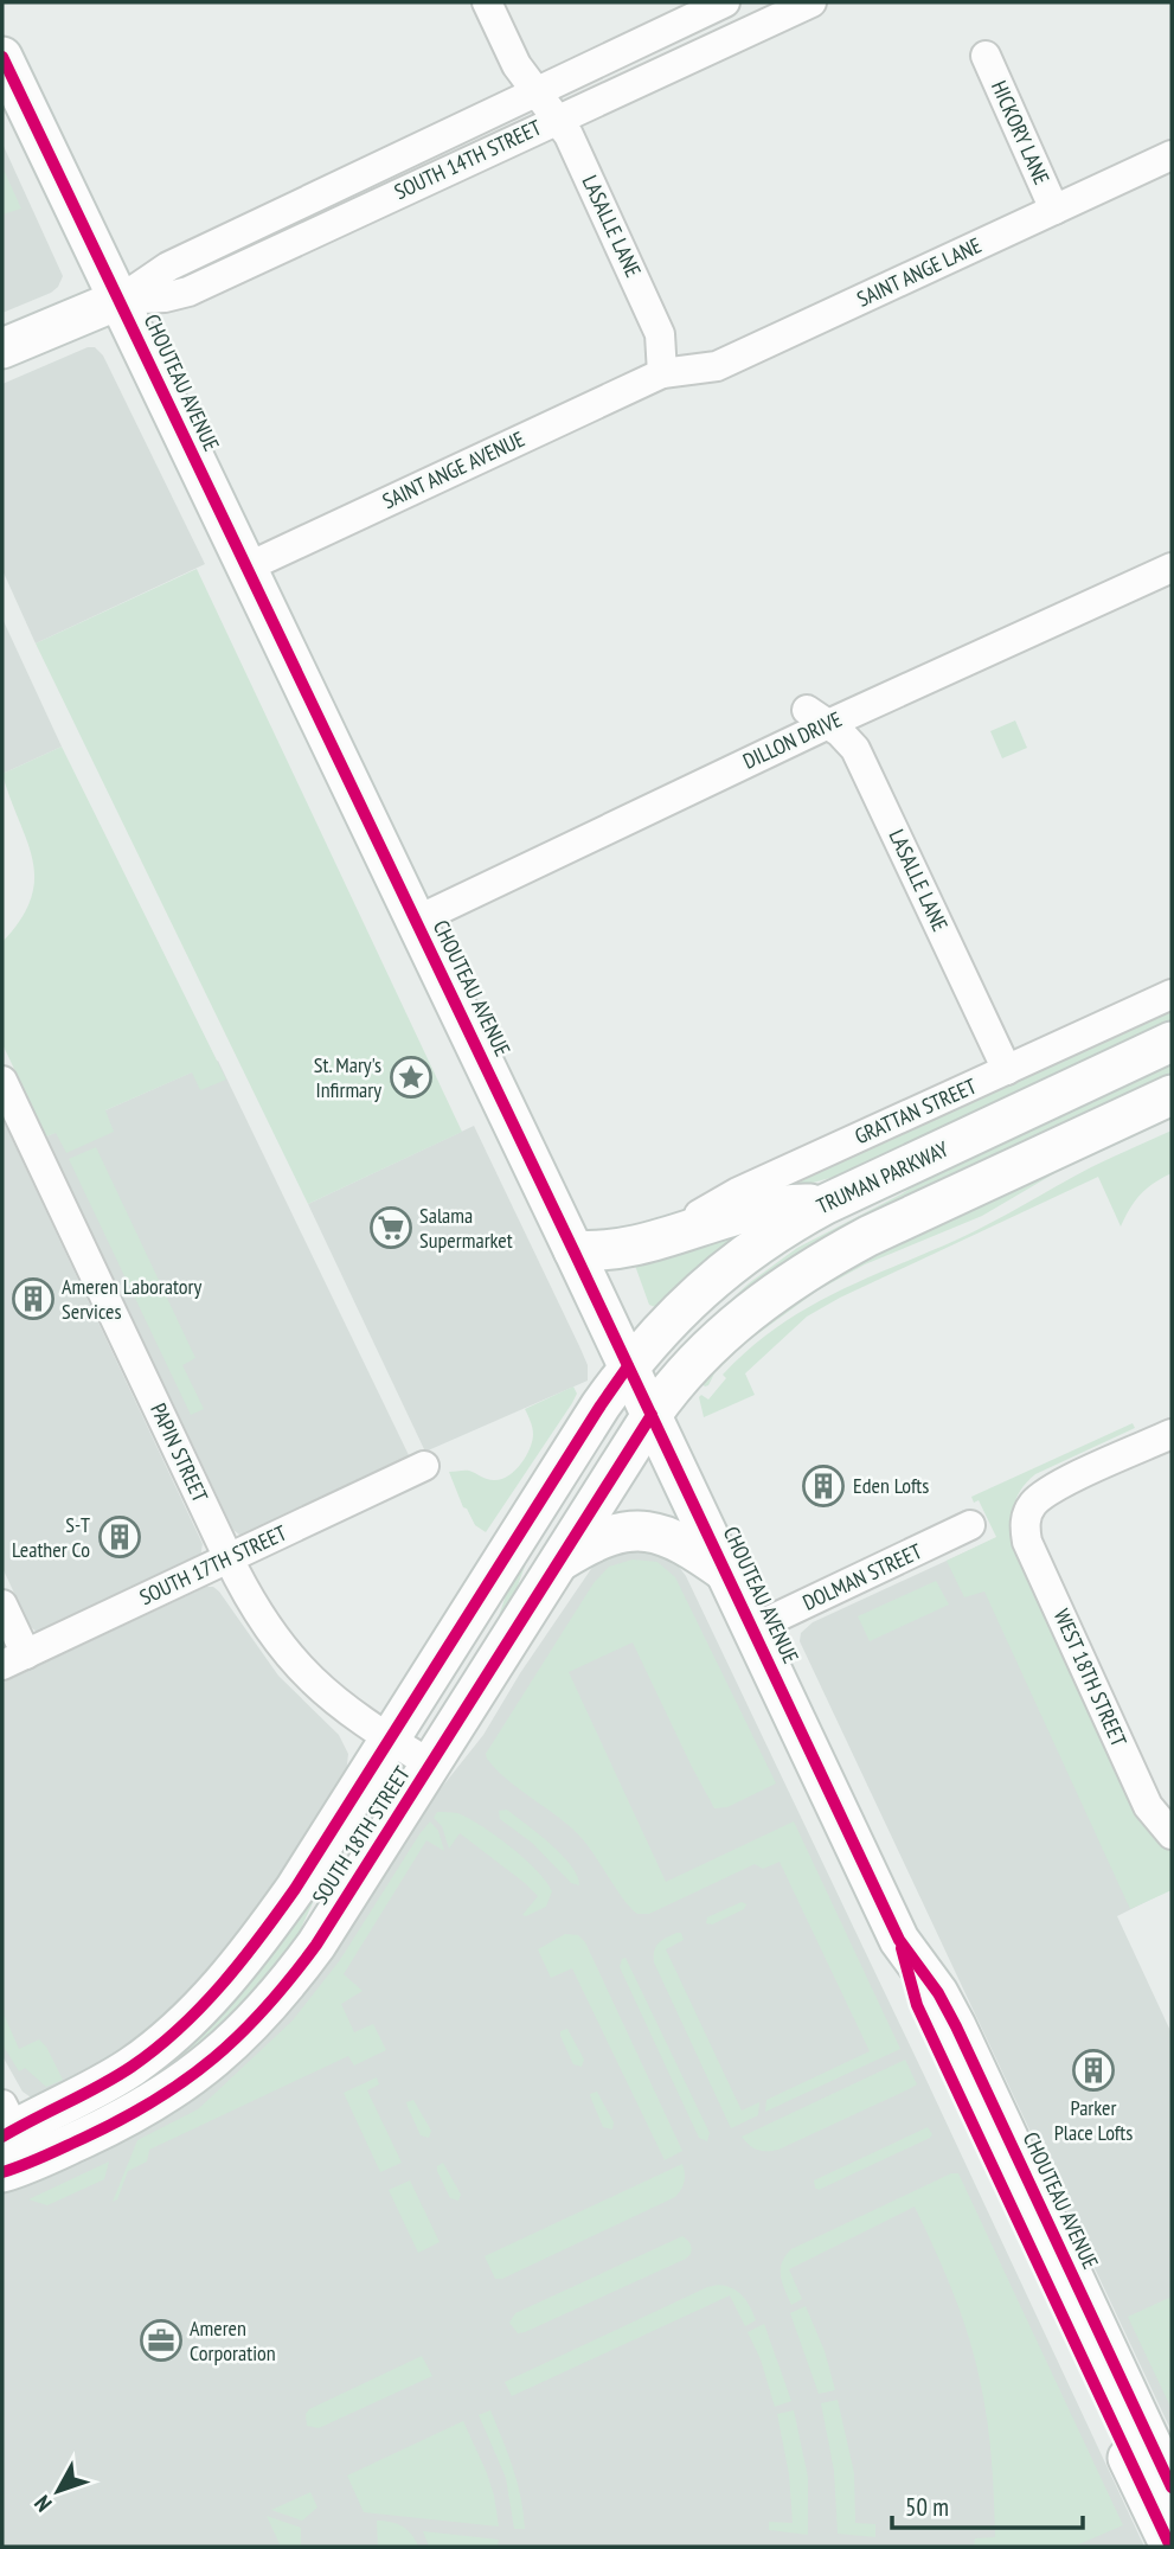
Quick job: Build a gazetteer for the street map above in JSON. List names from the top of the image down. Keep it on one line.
{"streets":{"main road":["SOUTH 14TH STREET","CHOUTEAU AVENUE","TRUMAN PARKWAY","SOUTH 18TH STREET"],"street":["HICKORY LANE","LASALLE LANE","SAINT ANGE LANE","SAINT ANGE AVENUE","DILLON DRIVE","GRATTAN STREET","PAPIN STREET","SOUTH 17TH STREET","DOLMAN STREET","WEST 18TH STREET"]},"crossings":[["HICKORY LANE","SAINT ANGE LANE"],["SOUTH 14TH STREET","LASALLE LANE"],["SOUTH 14TH STREET","CHOUTEAU AVENUE"],["LASALLE LANE","SAINT ANGE LANE"],["LASALLE LANE","SAINT ANGE AVENUE"],["LASALLE LANE","DILLON DRIVE"],["LASALLE LANE","GRATTAN STREET"],["SAINT ANGE LANE","SAINT ANGE AVENUE"],["CHOUTEAU AVENUE","SAINT ANGE AVENUE"],["CHOUTEAU AVENUE","DILLON DRIVE"],["CHOUTEAU AVENUE","TRUMAN PARKWAY"],["CHOUTEAU AVENUE","DOLMAN STREET"],["CHOUTEAU AVENUE","SOUTH 18TH STREET"],["TRUMAN PARKWAY","SOUTH 18TH STREET"],["PAPIN STREET","SOUTH 17TH STREET"],["PAPIN STREET","SOUTH 18TH STREET"]],"places":{"place":["St. Mary's Infirmary"],"supermarket":["Salama Supermarket"],"building":["Ameren Laboratory Services","Eden Lofts","S-T Leather Co","Parker Place Lofts"],"office":["Ameren Corporation"]},"scale_bar":"50 m","north":"bottom left"}
